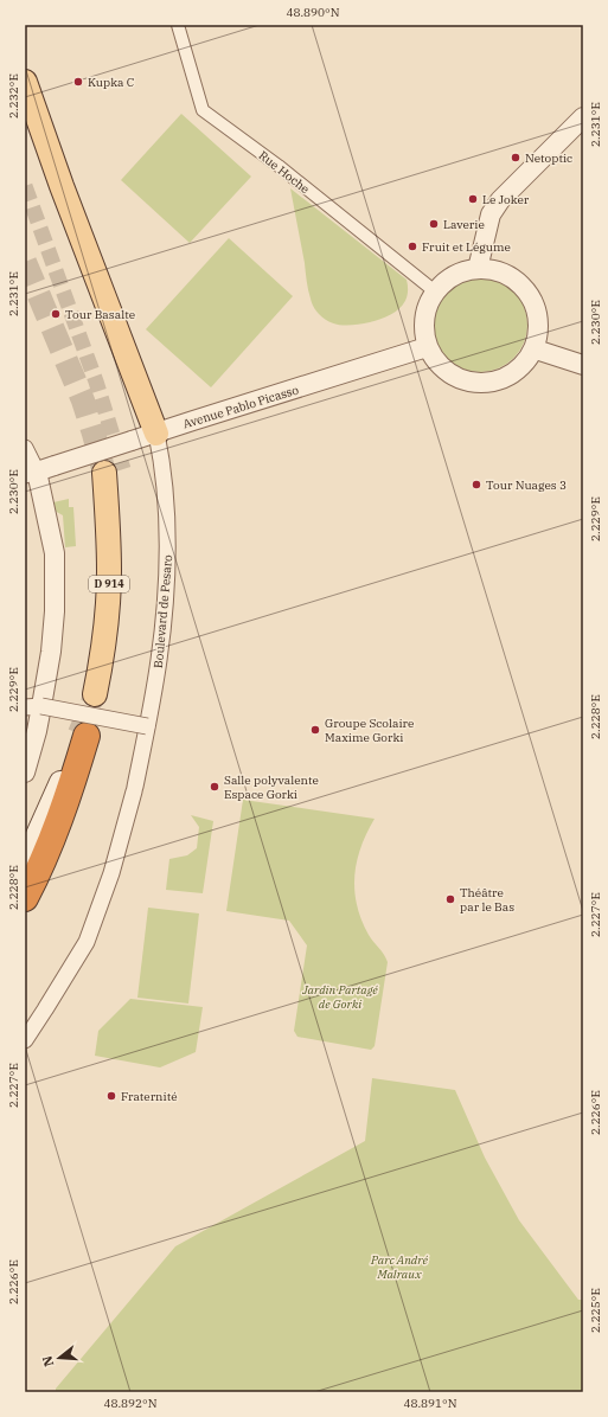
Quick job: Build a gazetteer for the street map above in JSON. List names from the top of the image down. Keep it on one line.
{"streets":{"main road":["D 914"],"street":["Rue Hoche","Avenue Pablo Picasso","Boulevard de Pesaro"]},"crossings":[["Rue Hoche","Avenue Pablo Picasso"],["Avenue Pablo Picasso","Boulevard de Pesaro"]],"parks":["Jardin Partagé de Gorki","Parc André Malraux"],"places":["Kupka C","Netoptic","Le Joker","Laverie","Fruit et Légume","Tour Basalte","Tour Nuages 3","Groupe Scolaire Maxime Gorki","Salle polyvalente Espace Gorki","Théâtre par le Bas","Fraternité"],"north":"left","coordinates":["48.890°N","2.232°E","2.231°E","2.230°E","2.229°E","2.228°E","2.227°E","2.226°E","2.225°E","48.892°N","48.891°N"]}
